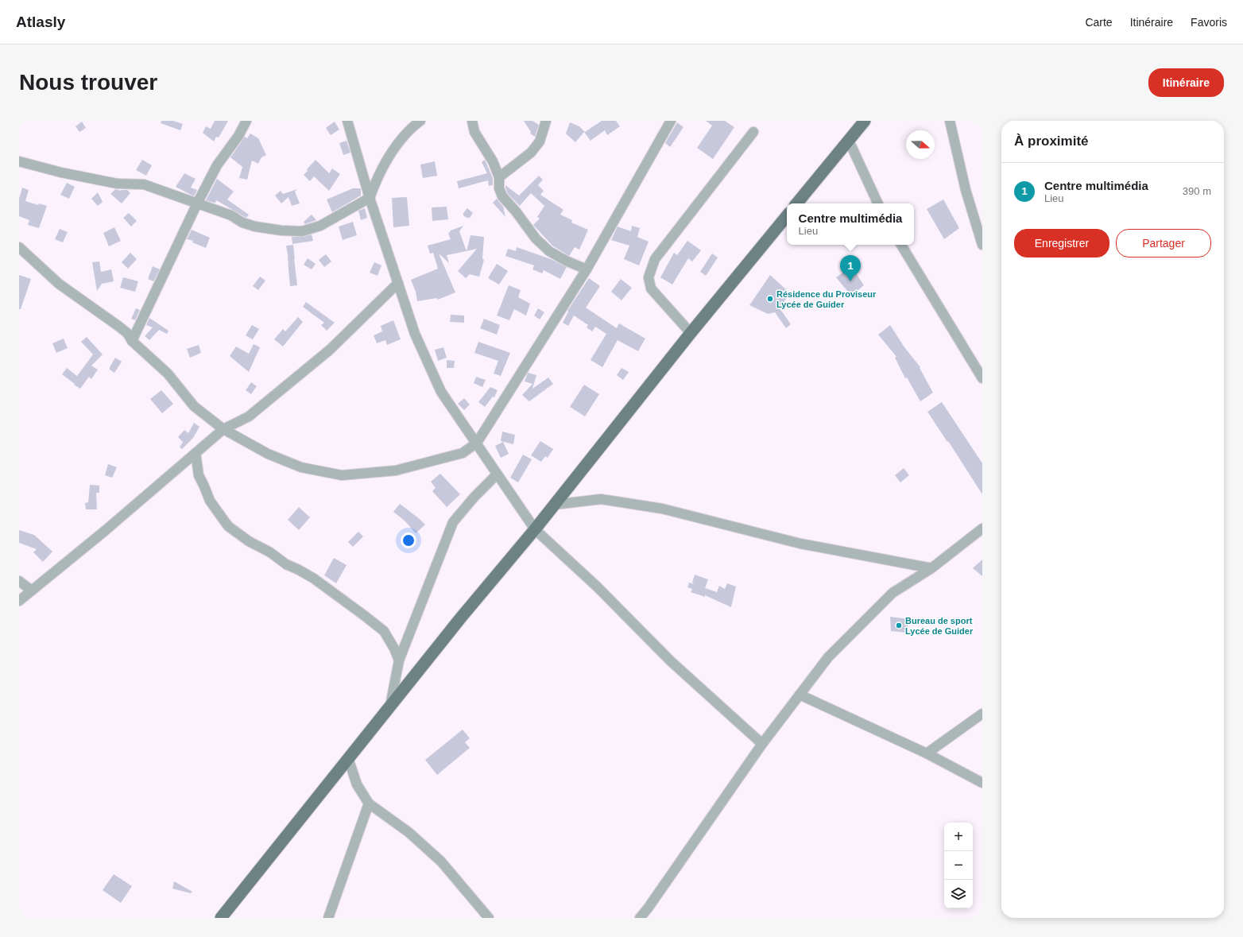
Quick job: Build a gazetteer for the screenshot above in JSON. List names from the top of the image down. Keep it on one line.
{"places":["Résidence du Proviseur Lycée de Guider","Bureau de sport Lycée de Guider"],"north":"right","page":{"header":"Atlasly","nav":["Carte","Itinéraire","Favoris"],"buttons":["Itinéraire",["Enregistrer","Partager"]],"title":"Nous trouver","heading":"À proximité","list":[{"mark":"1","name":"Centre multimédia","note":"Lieu","value":"390 m"}],"popup":["Centre multimédia","Lieu"],"pins":"1","map_buttons":["+","−"]}}
